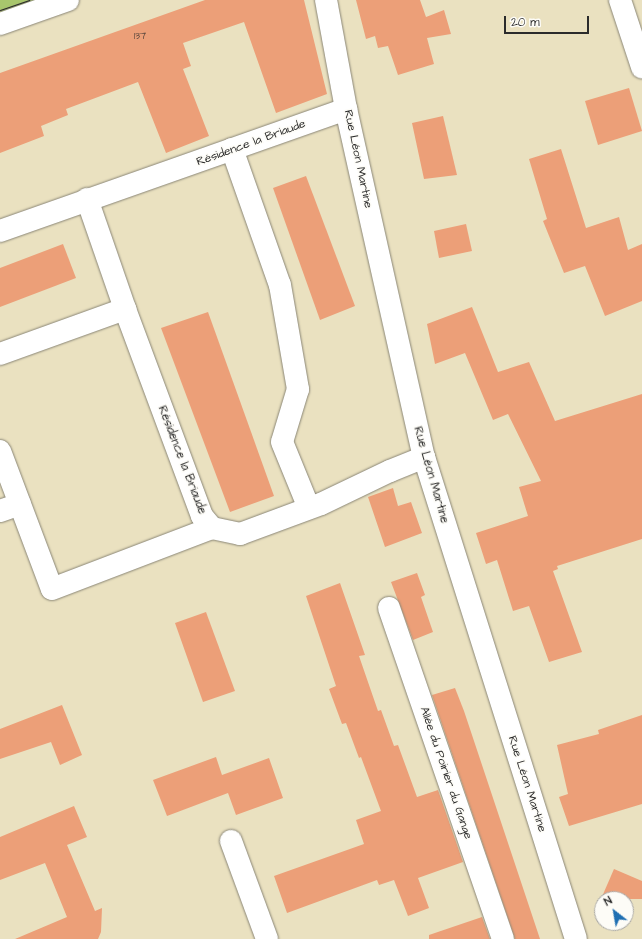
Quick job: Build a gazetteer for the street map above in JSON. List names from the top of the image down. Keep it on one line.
{"streets":{"street":["Résidence la Briaude","Rue Léon Martine","Allée du Poirier du Gange"]},"crossings":[["Résidence la Briaude","Rue Léon Martine"]],"house_numbers":["137"],"scale_bar":"20 m","north":"top left"}
